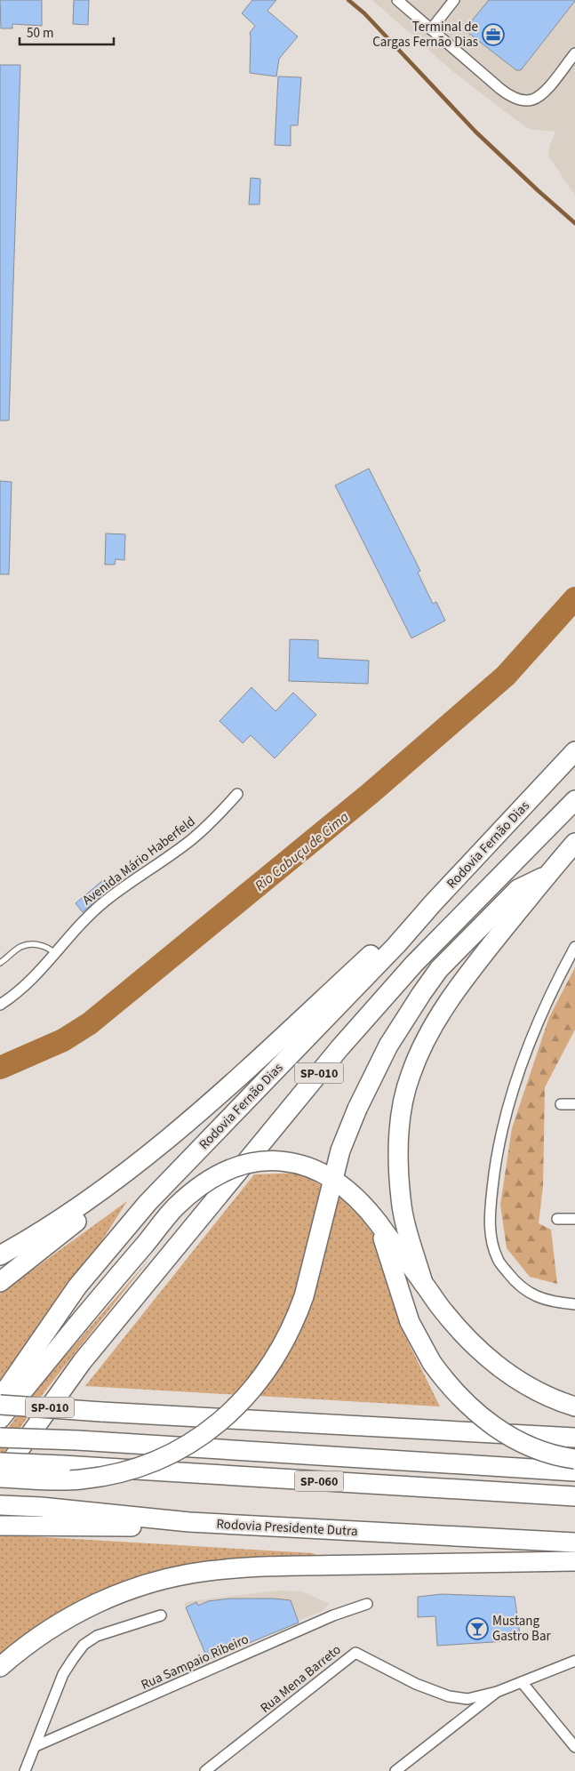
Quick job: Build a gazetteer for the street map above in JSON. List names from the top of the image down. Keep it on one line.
{"streets":{"highway":["Rodovia Fernão Dias","SP-010","SP-060","Rodovia Presidente Dutra"],"street":["Avenida Mário Haberfeld","Rua Sampaio Ribeiro","Rua Mena Barreto"]},"water":["Rio Cabuçu de Cima"],"places":{"office":["Terminal de Cargas Fernão Dias"],"bar":["Mustang Gastro Bar"]},"scale_bar":"50 m"}
